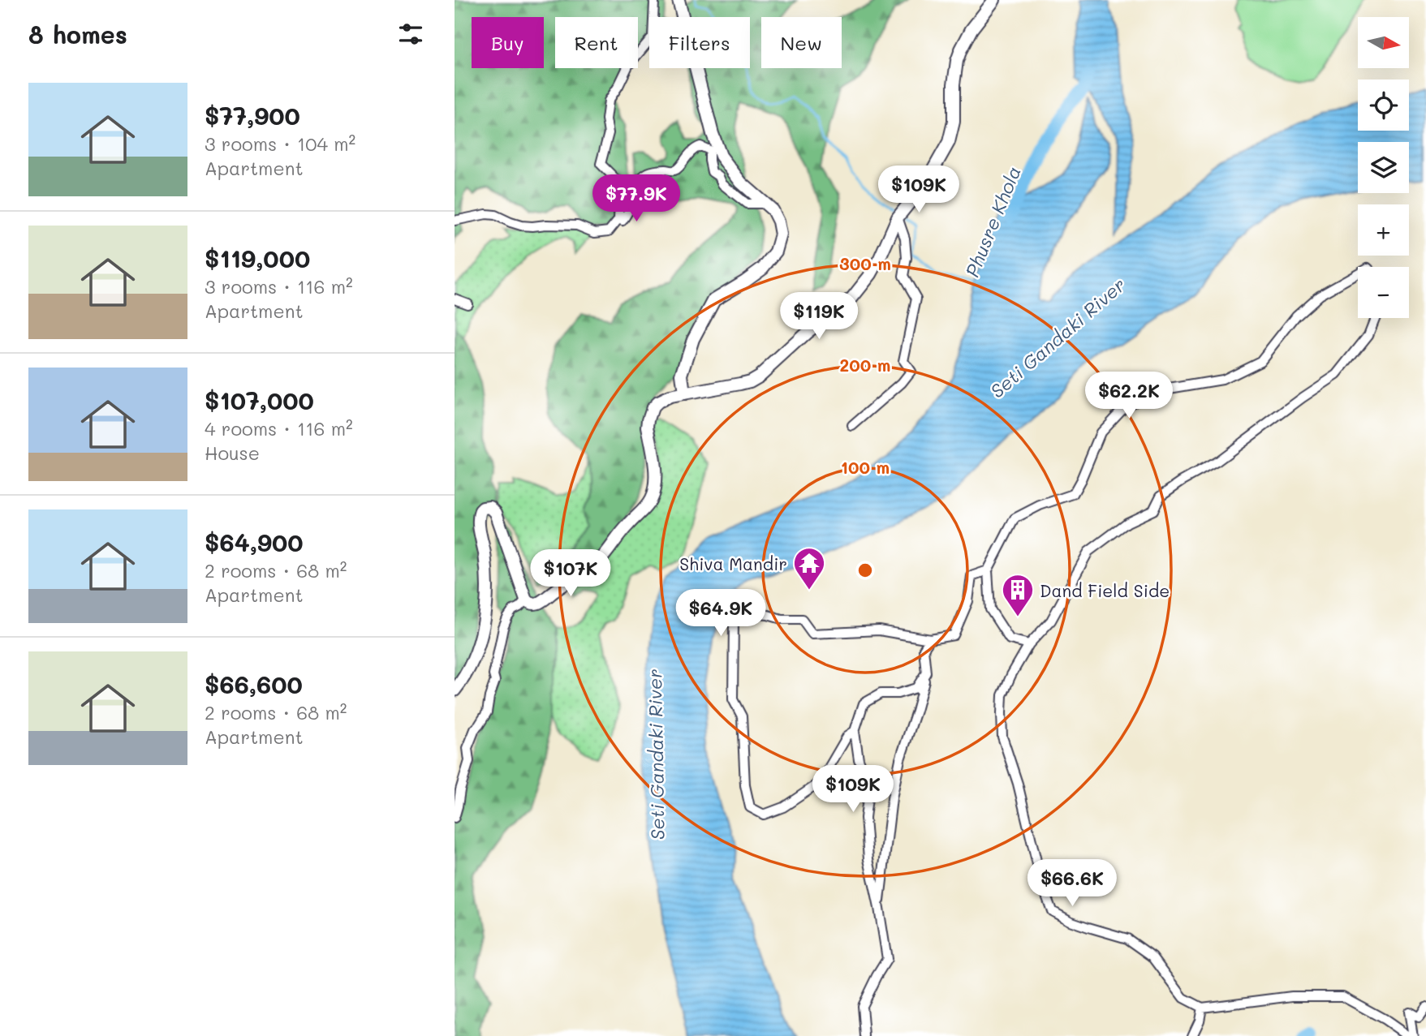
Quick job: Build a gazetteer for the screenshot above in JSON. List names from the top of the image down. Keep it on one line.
{"water":["Phusre Khola","Seti Gandaki River"],"places":{"temple":["Shiva Mandir"],"building":["Dand Field Side"]},"north":"right","page":{"heading":"8 homes","map_buttons":["+","−"],"chip":["Buy","Rent","Filters","New"],"list":[{"name":"$77,900","note":"3 rooms · 104 m² · Apartment"},{"name":"$119,000","note":"3 rooms · 116 m² · Apartment"},{"name":"$107,000","note":"4 rooms · 116 m² · House"},{"name":"$64,900","note":"2 rooms · 68 m² · Apartment"},{"name":"$66,600","note":"2 rooms · 68 m² · Apartment"}],"price":["$109K","$77.9K","$119K","$62.2K","$107K","$64.9K","$109K","$66.6K"]},"rings":["300 m","200 m","100 m"]}
